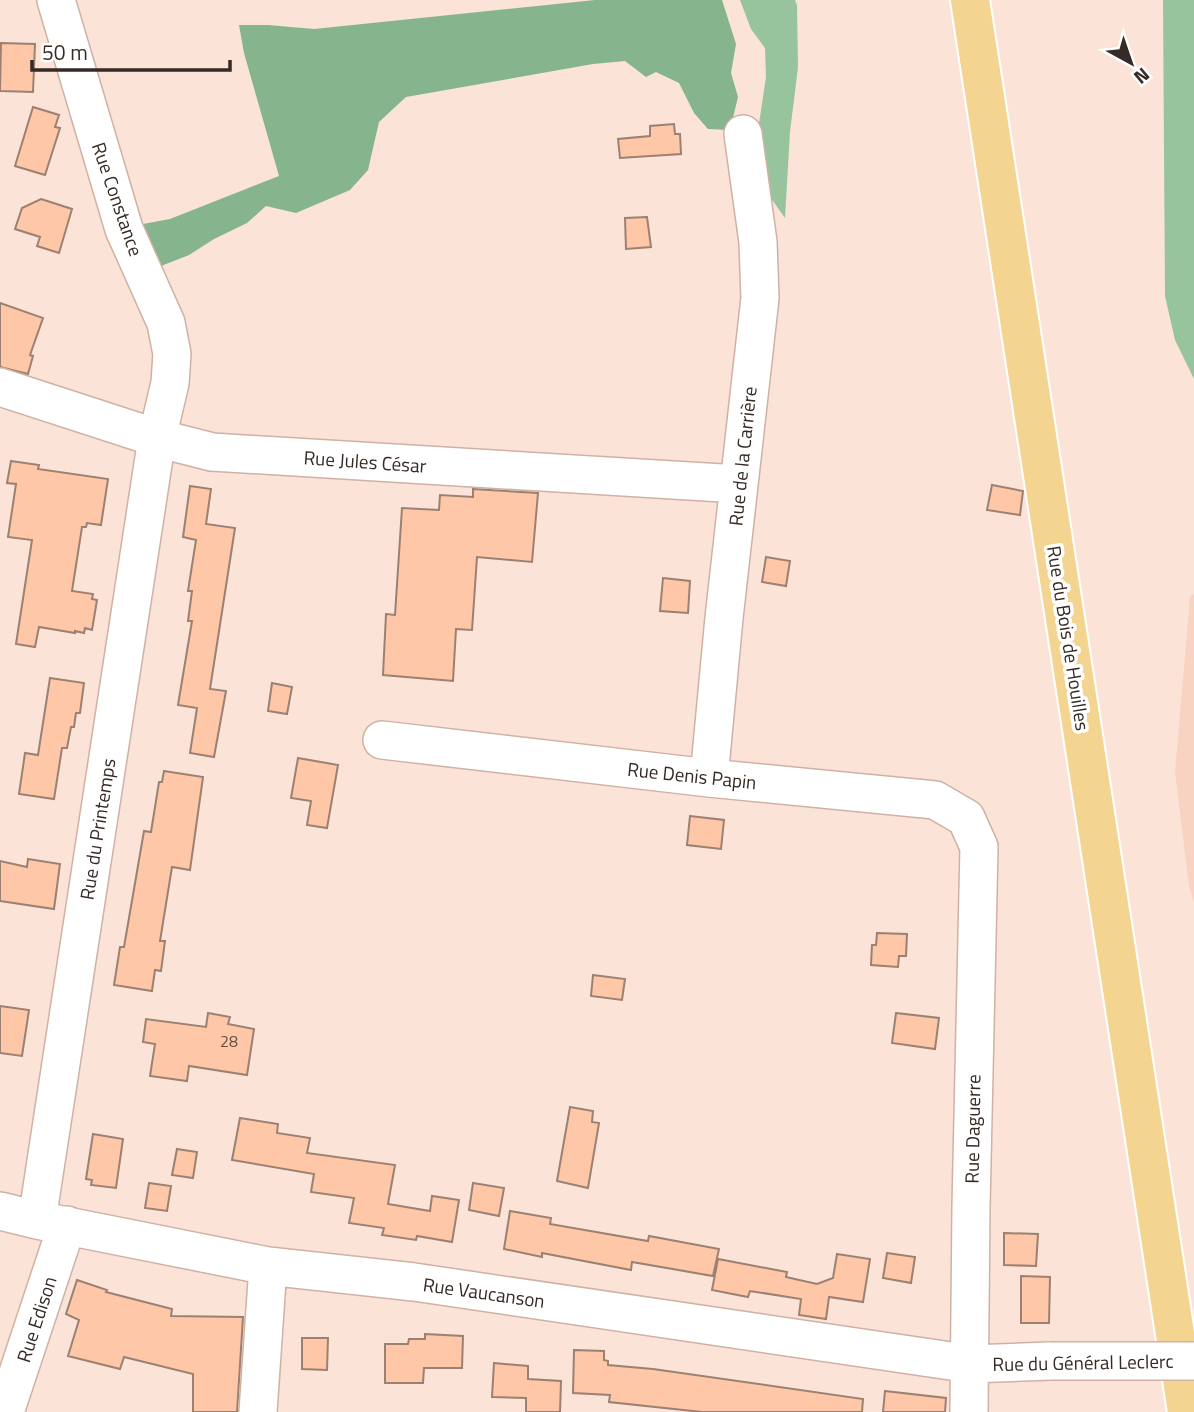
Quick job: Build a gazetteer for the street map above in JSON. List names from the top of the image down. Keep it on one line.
{"streets":{"main road":["Rue du Bois de Houilles"],"street":["Rue Constance","Rue de la Carrière","Rue Jules César","Rue Denis Papin","Rue du Printemps","Rue Daguerre","Rue Vaucanson","Rue Edison","Rue du Général Leclerc"]},"crossings":[["Rue Constance","Rue Jules César"],["Rue Constance","Rue du Printemps"],["Rue de la Carrière","Rue Jules César"],["Rue de la Carrière","Rue Denis Papin"],["Rue Jules César","Rue du Printemps"],["Rue Denis Papin","Rue Daguerre"],["Rue du Printemps","Rue Vaucanson"],["Rue du Printemps","Rue Edison"],["Rue Daguerre","Rue Vaucanson"],["Rue Daguerre","Rue du Général Leclerc"],["Rue Vaucanson","Rue Edison"],["Rue Vaucanson","Rue du Général Leclerc"]],"house_numbers":["28"],"scale_bar":"50 m","north":"bottom right"}
